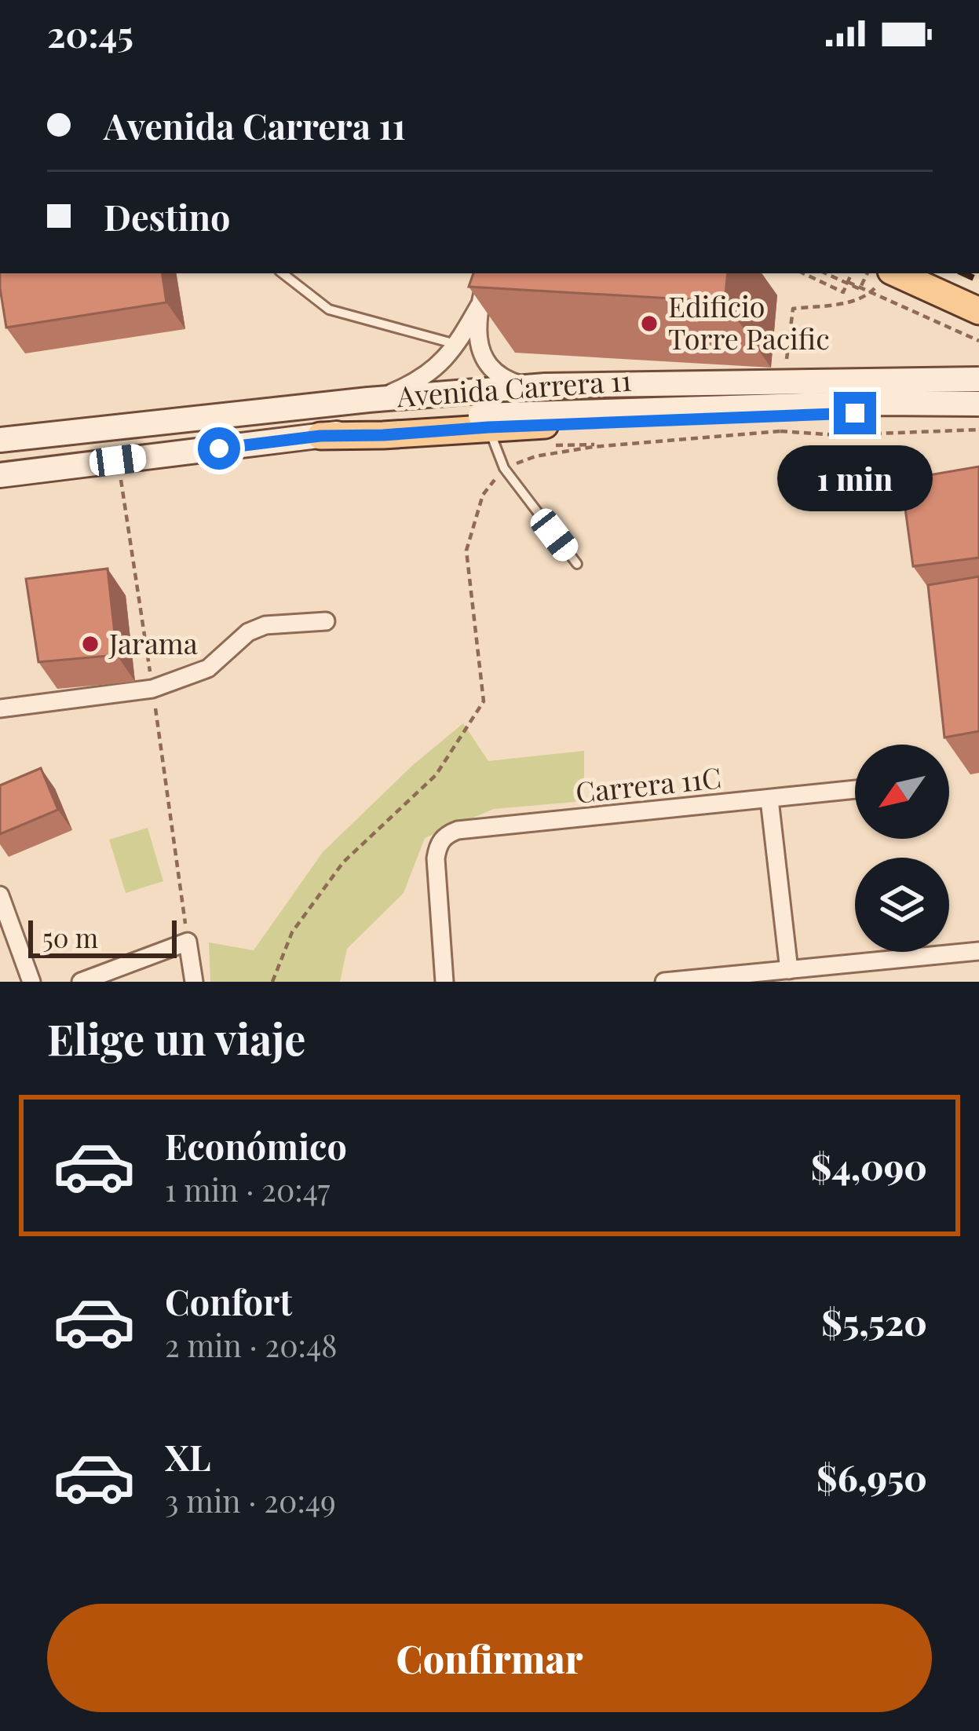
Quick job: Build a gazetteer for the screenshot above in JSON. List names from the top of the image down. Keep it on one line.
{"streets":{"main road":["Avenida Carrera 11"],"street":["Carrera 11C"]},"places":["Edificio Torre Pacific","Jarama"],"scale_bar":"50 m","north":"bottom left","page":{"status":"20:45","banner":["Avenida Carrera 11","Destino"],"bubble":"1 min","scale":"50 m","heading":"Elige un viaje","list":[{"name":"Económico","note":"1 min · 20:47","value":"$4,090"},{"name":"Confort","note":"2 min · 20:48","value":"$5,520"},{"name":"XL","note":"3 min · 20:49","value":"$6,950"}],"buttons":"Confirmar"}}
